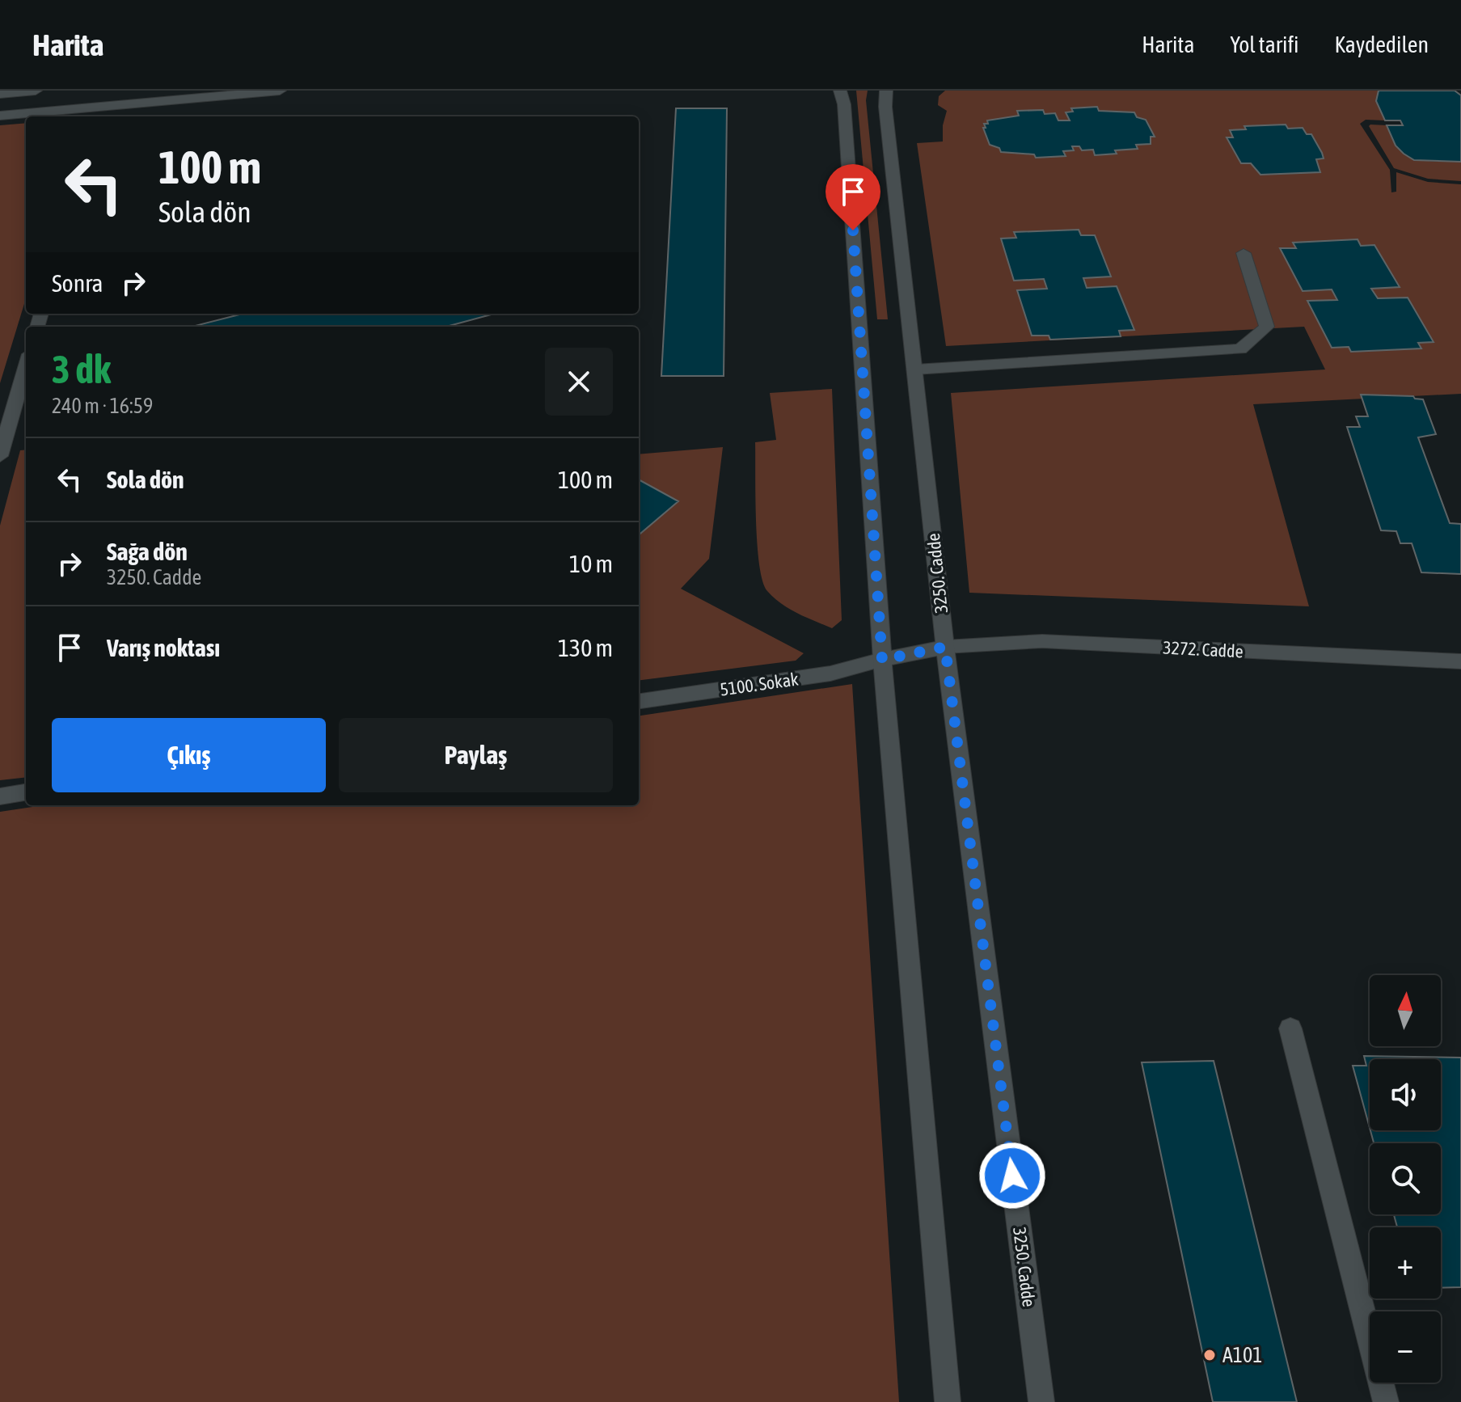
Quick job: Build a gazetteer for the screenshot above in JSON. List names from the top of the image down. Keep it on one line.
{"streets":{"street":["3250. Cadde","3272. Cadde","5100. Sokak"]},"crossings":[["3250. Cadde","3272. Cadde"],["3272. Cadde","5100. Sokak"]],"places":["A101"],"north":"top","page":{"header":"Harita","nav":["Harita","Yol tarifi","Kaydedilen"],"turn":["100 m","Sola dön"],"then":"Sonra","heading":["3 dk","240 m · 16:59"],"list":[{"name":"Sola dön","value":"100 m"},{"name":"Sağa dön","note":"3250. Cadde","value":"10 m"},{"name":"Varış noktası","value":"130 m"}],"buttons":["Çıkış","Paylaş"],"map_buttons":["+","−"]}}
